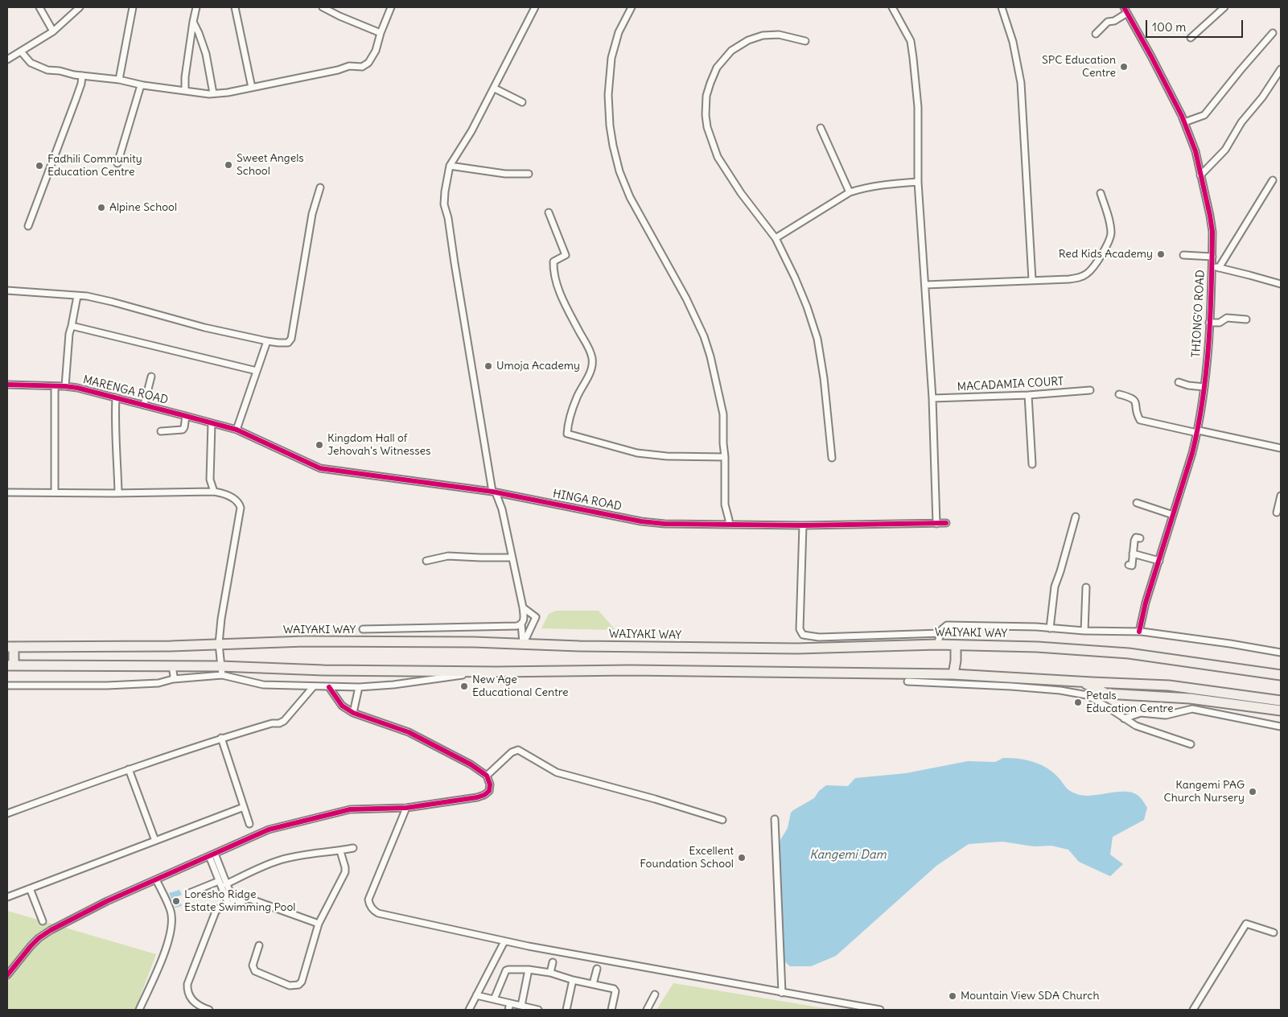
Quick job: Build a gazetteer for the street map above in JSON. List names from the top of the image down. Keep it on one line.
{"streets":{"highway":["WAIYAKI WAY"],"street":["THIONG'O ROAD","MACADAMIA COURT","MARENGA ROAD","HINGA ROAD"]},"crossings":[["MARENGA ROAD","HINGA ROAD"]],"water":["Kangemi Dam"],"places":["SPC Education Centre","Sweet Angels School","Fadhili Community Education Centre","Alpine School","Red Kids Academy","Umoja Academy","Kingdom Hall of Jehovah's Witnesses","New Age Educational Centre","Petals Education Centre","Kangemi PAG Church Nursery","Excellent Foundation School","Loresho Ridge Estate Swimming Pool","Mountain View SDA Church"],"scale_bar":"100 m"}
